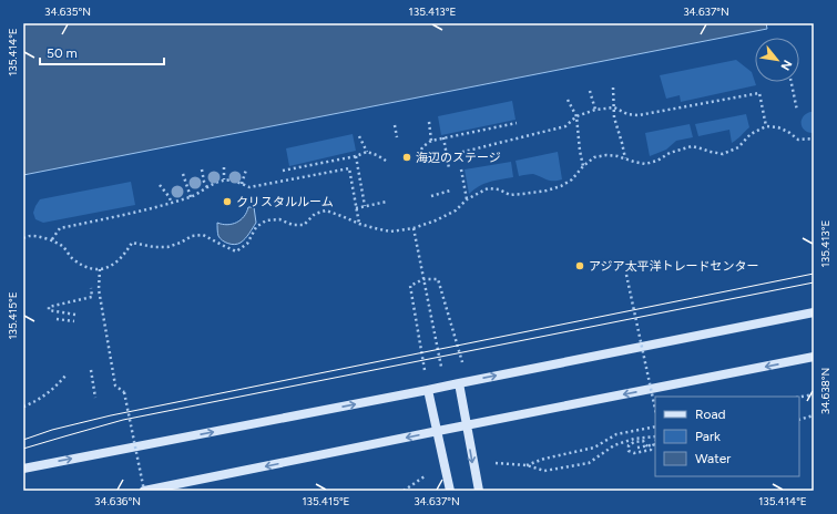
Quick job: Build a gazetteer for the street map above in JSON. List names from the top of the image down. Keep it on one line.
{"places":["海辺のステージ","クリスタルルーム","アジア太平洋トレードセンター"],"legend":["Road","Park","Water"],"scale_bar":"50 m","north":"bottom right","coordinates":["34.635°N","135.413°E","34.637°N","135.414°E","135.415°E","34.638°N","34.636°N"]}
